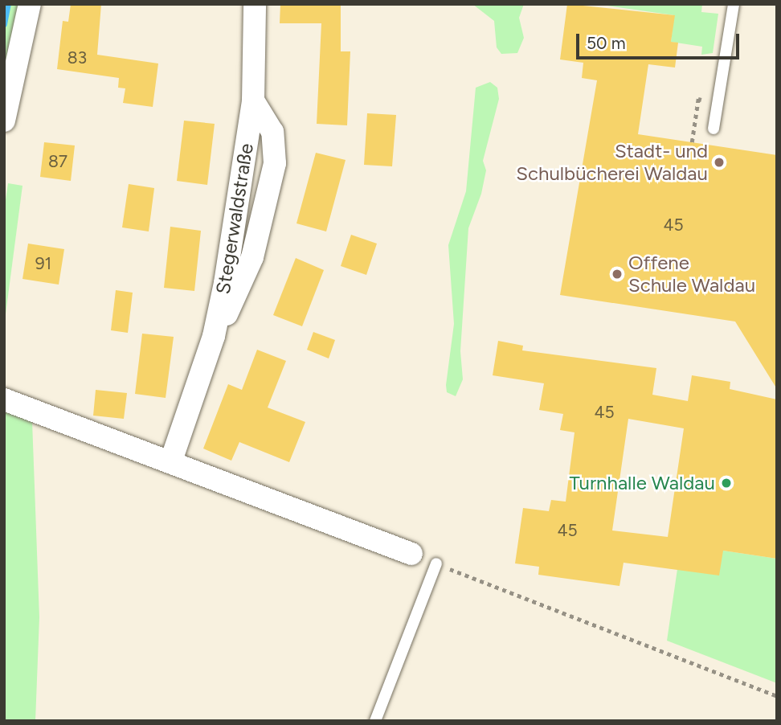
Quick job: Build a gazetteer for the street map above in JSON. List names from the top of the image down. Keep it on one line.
{"streets":{"street":["Stegerwaldstraße"]},"places":["Stadt- und Schulbücherei Waldau","Offene Schule Waldau","Turnhalle Waldau"],"house_numbers":["83","87","45","91","45","45"],"scale_bar":"50 m"}
